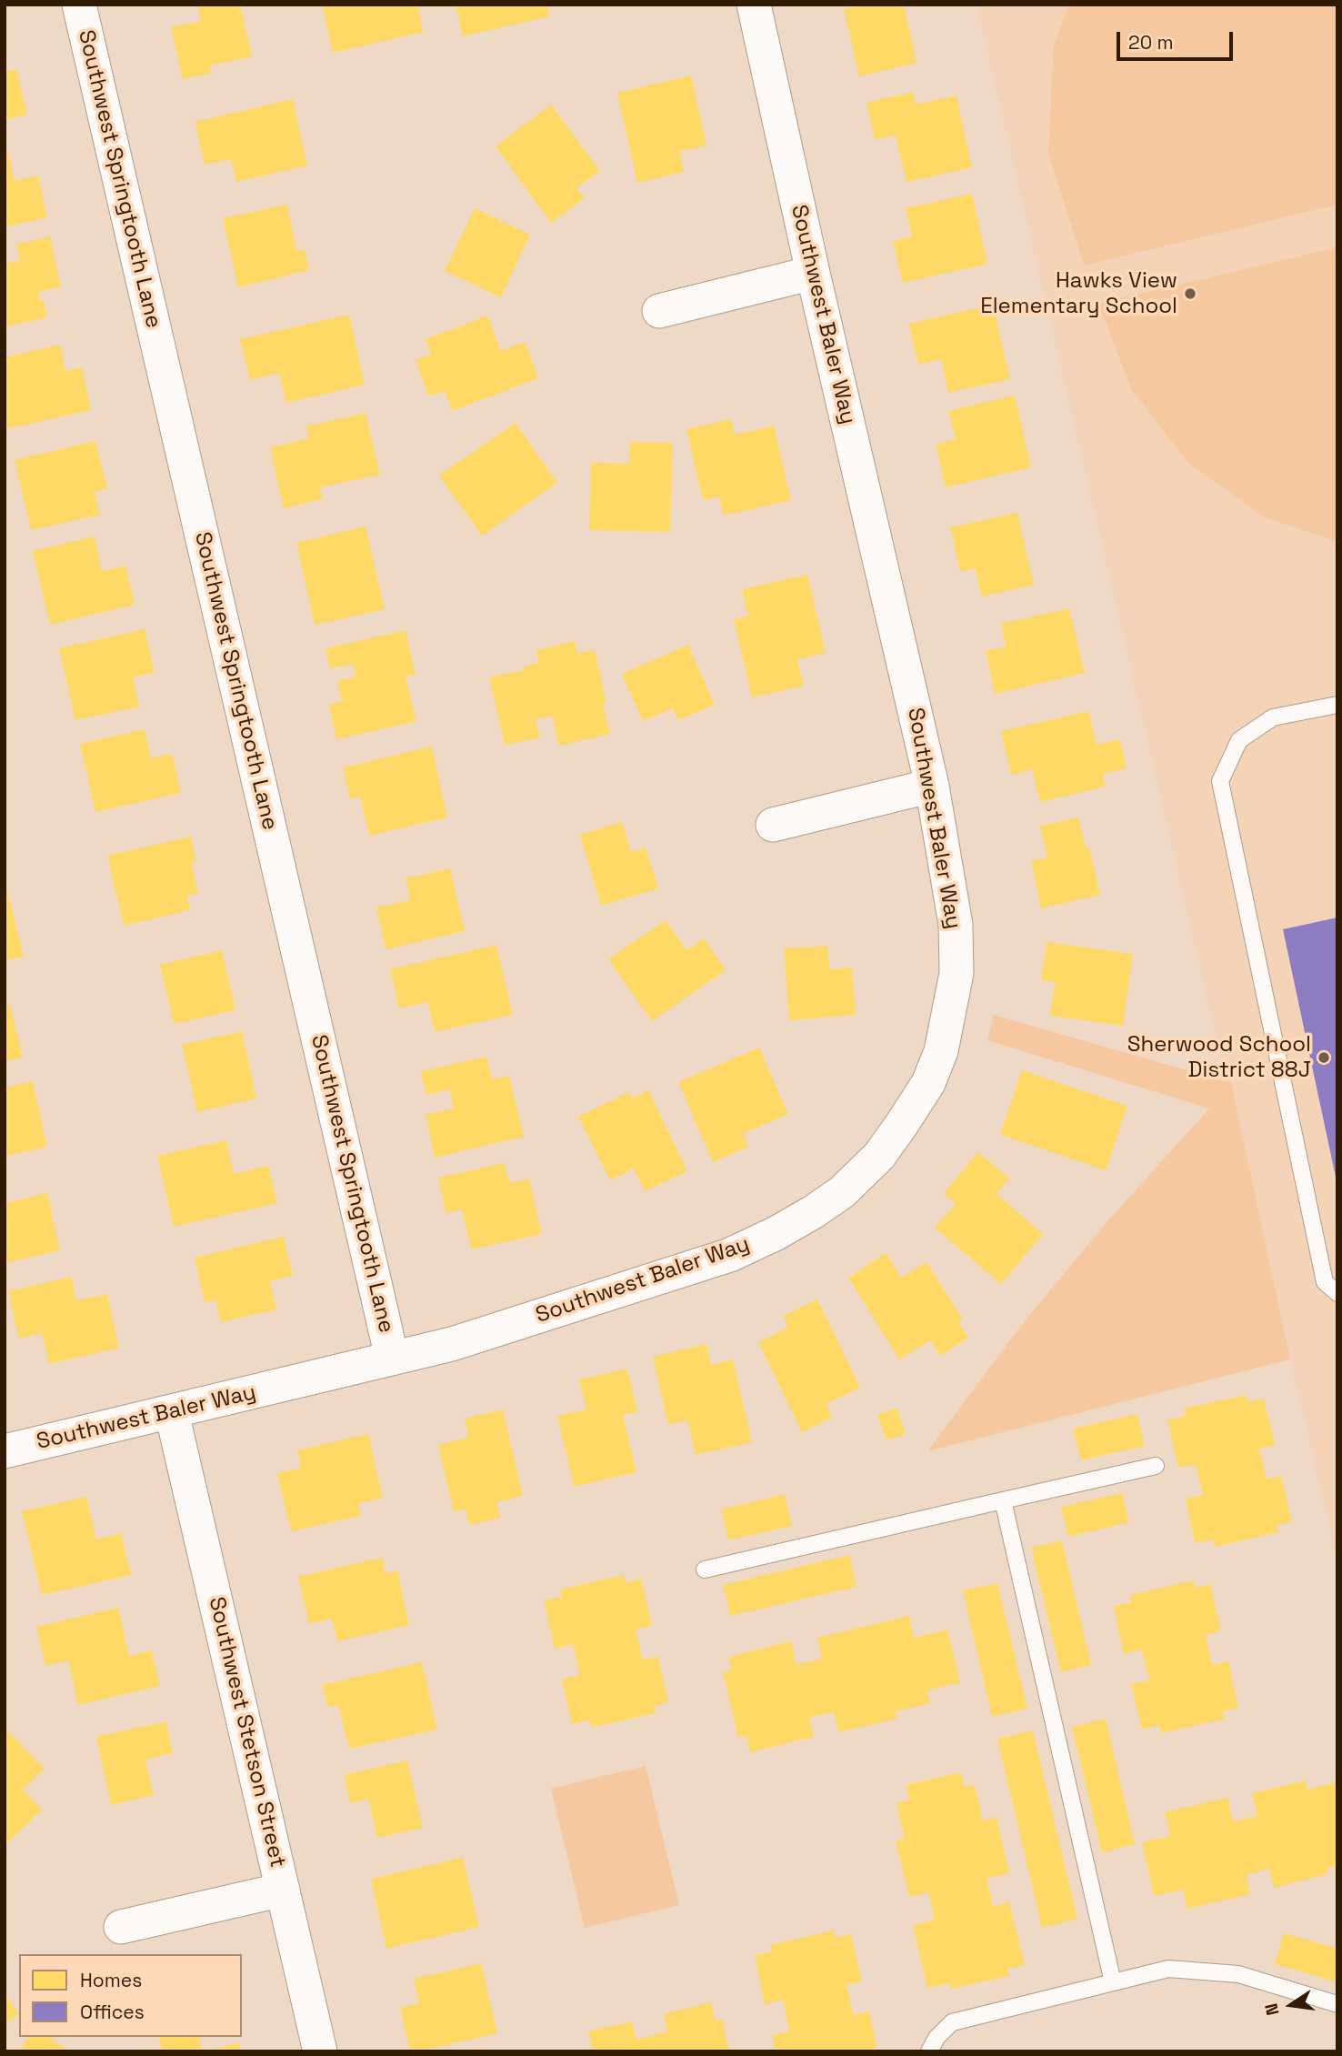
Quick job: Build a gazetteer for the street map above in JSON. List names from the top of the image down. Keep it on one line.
{"streets":{"street":["Southwest Springtooth Lane","Southwest Baler Way","Southwest Stetson Street"]},"crossings":[["Southwest Springtooth Lane","Southwest Baler Way"],["Southwest Baler Way","Southwest Stetson Street"]],"places":["Hawks View Elementary School","Sherwood School District 88J"],"legend":["Homes","Offices"],"scale_bar":"20 m","north":"left"}
